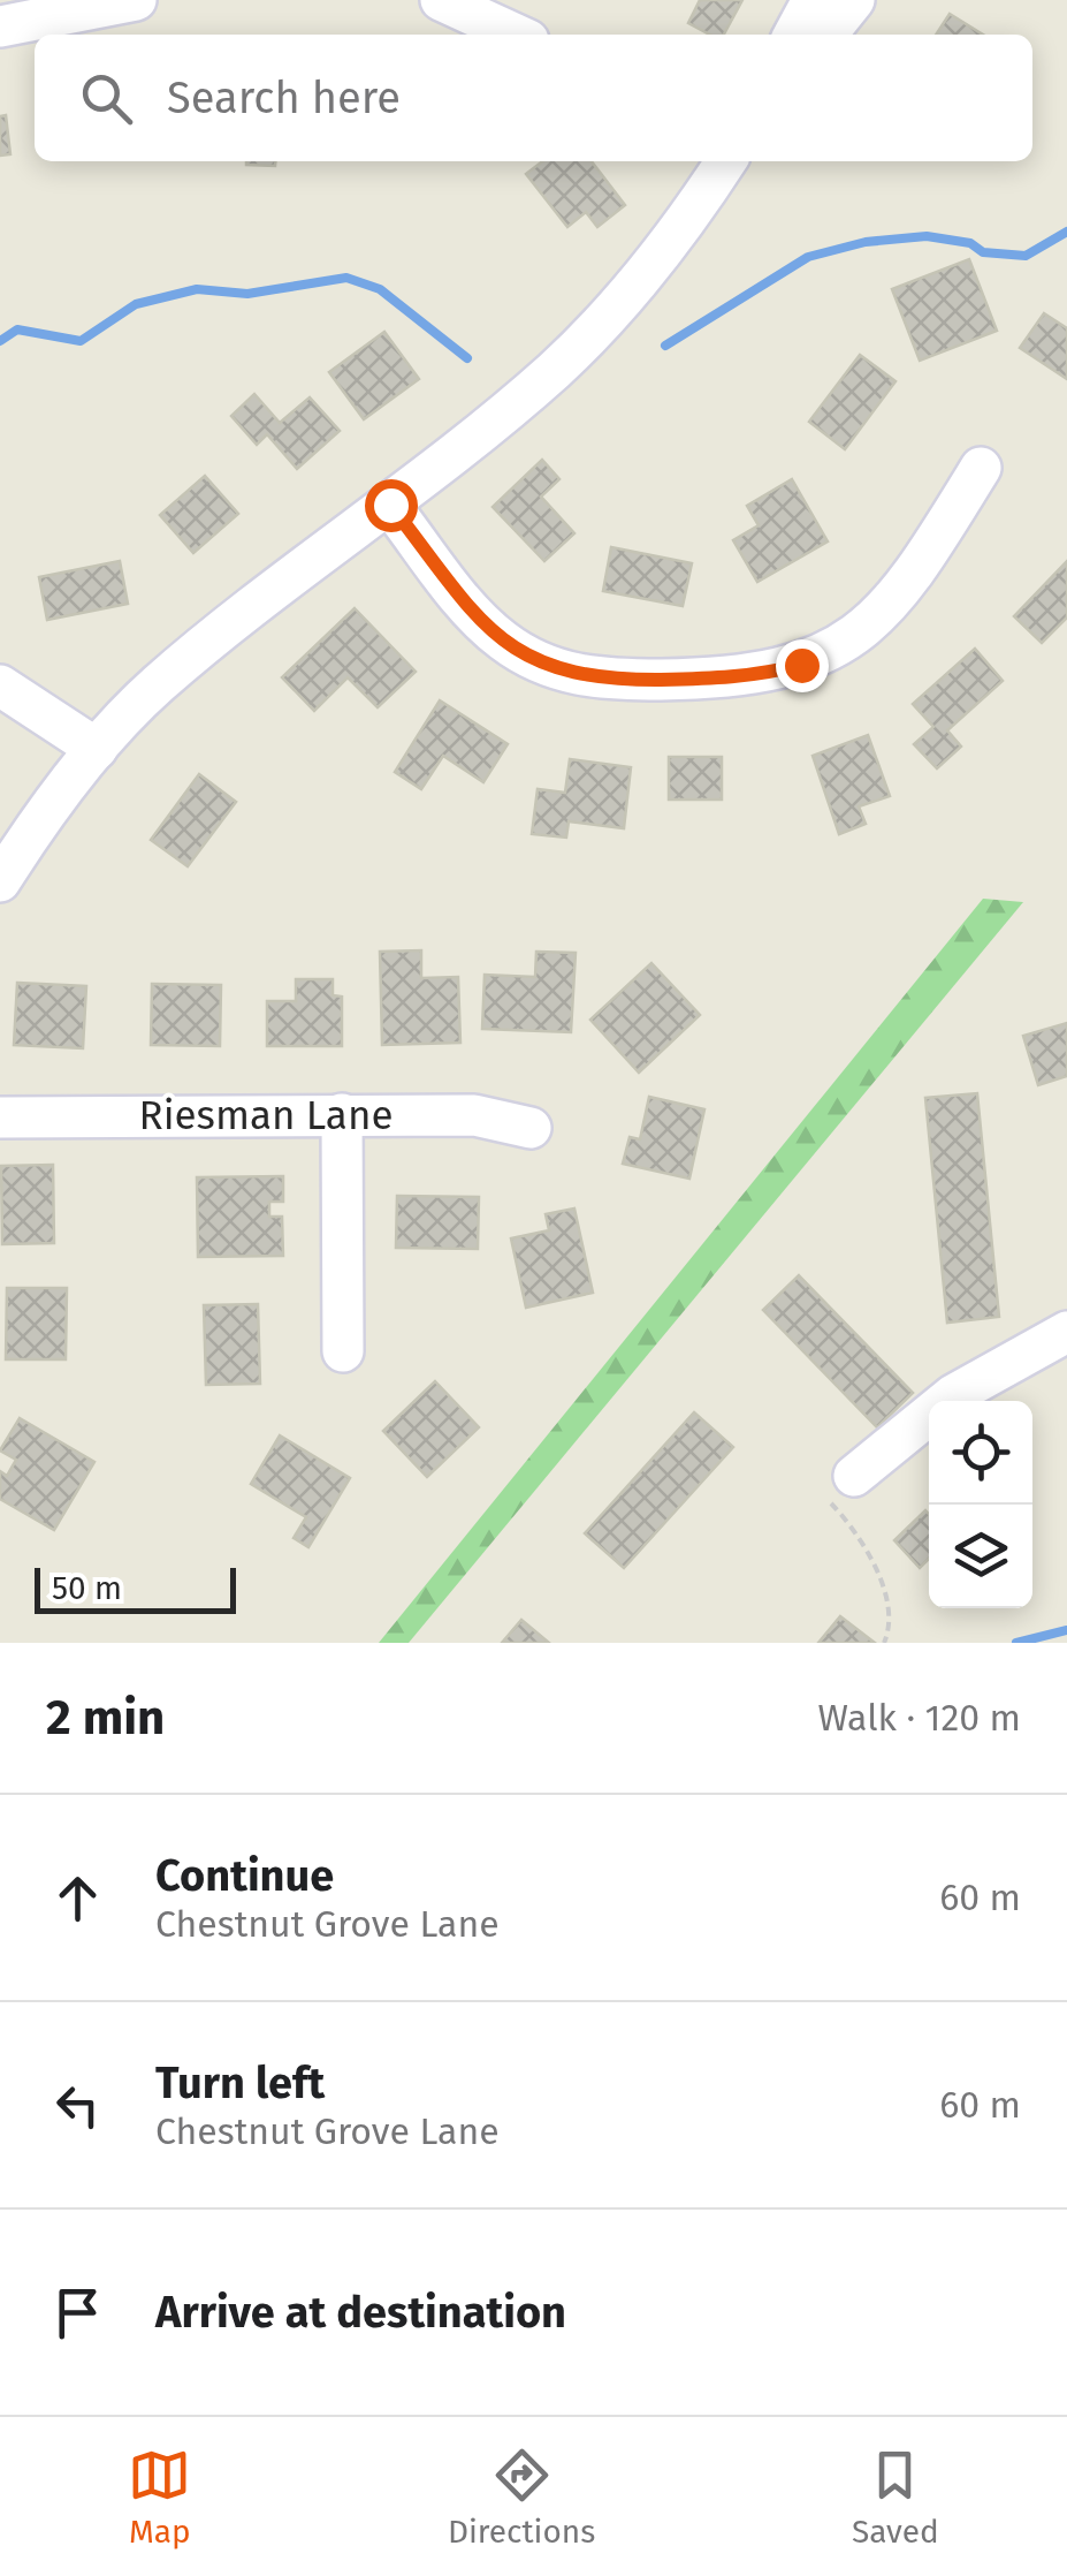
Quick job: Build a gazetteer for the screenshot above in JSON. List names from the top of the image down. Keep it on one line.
{"streets":{"street":["Riesman Lane"]},"scale_bar":"50 m","page":{"search":"Search here","scale":"50 m","heading":["2 min","Walk · 120 m"],"list":[["Continue","Chestnut Grove Lane","60 m"],["Turn left","Chestnut Grove Lane","60 m"],"Arrive at destination"],"nav":["Map","Directions","Saved"]}}
